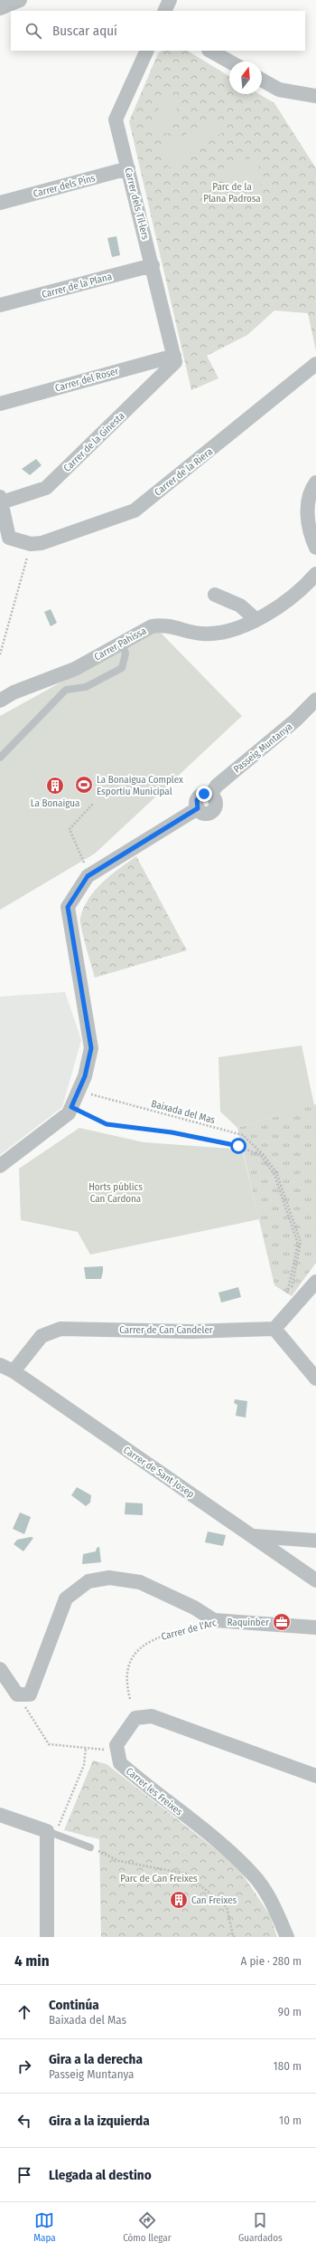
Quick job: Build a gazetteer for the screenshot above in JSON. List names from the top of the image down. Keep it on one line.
{"streets":{"street":["Carrer dels Pins","Carrer dels Til·lers","Carrer de la Plana","Carrer del Roser","Carrer de la Ginesta","Carrer de la Riera","Carrer Pahissa","Passeig Muntanya","Carrer de Can Candeler","Carrer de Sant Josep","Carrer de l'Arc","Carrer les Freixes"],"path":["Baixada del Mas"]},"crossings":[["Carrer dels Pins","Carrer dels Til·lers"],["Carrer dels Til·lers","Carrer de la Plana"],["Carrer dels Til·lers","Carrer del Roser"],["Carrer dels Til·lers","Carrer de la Ginesta"],["Carrer del Roser","Carrer de la Ginesta"],["Passeig Muntanya","Baixada del Mas"],["Carrer de Can Candeler","Carrer de Sant Josep"]],"parks":["Parc de la Plana Padrosa","Horts públics Can Cardona","Parc de Can Freixes"],"places":{"sports":["La Bonaigua Complex Esportiu Municipal"],"building":["La Bonaigua","Can Freixes"],"office":["Raquinber"]},"north":"top","page":{"search":"Buscar aquí","heading":["4 min","A pie · 280 m"],"list":[["Continúa","Baixada del Mas","90 m"],["Gira a la derecha","Passeig Muntanya","180 m"],["Gira a la izquierda","10 m"],"Llegada al destino"],"nav":["Mapa","Cómo llegar","Guardados"]}}
